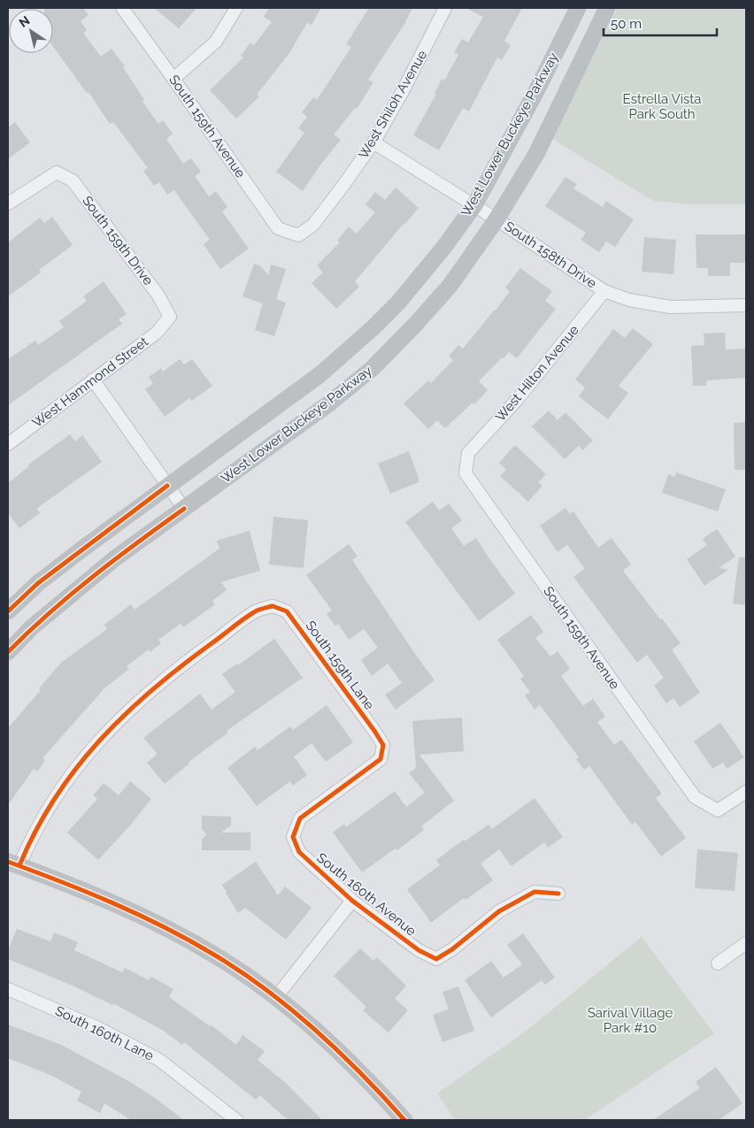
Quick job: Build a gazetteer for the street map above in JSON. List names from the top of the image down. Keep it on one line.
{"streets":{"main road":["West Lower Buckeye Parkway"],"street":["West Shiloh Avenue","South 159th Avenue","South 159th Drive","South 158th Drive","West Hilton Avenue","West Hammond Street","South 159th Lane","South 160th Avenue","South 160th Lane"]},"crossings":[["West Shiloh Avenue","South 159th Avenue"],["West Shiloh Avenue","South 158th Drive"],["South 159th Avenue","West Hilton Avenue"],["West Lower Buckeye Parkway","South 158th Drive"],["South 159th Drive","West Hammond Street"],["South 158th Drive","West Hilton Avenue"],["South 159th Lane","South 160th Avenue"]],"parks":["Estrella Vista Park South","Sarival Village Park #10"],"scale_bar":"50 m","north":"top left"}
